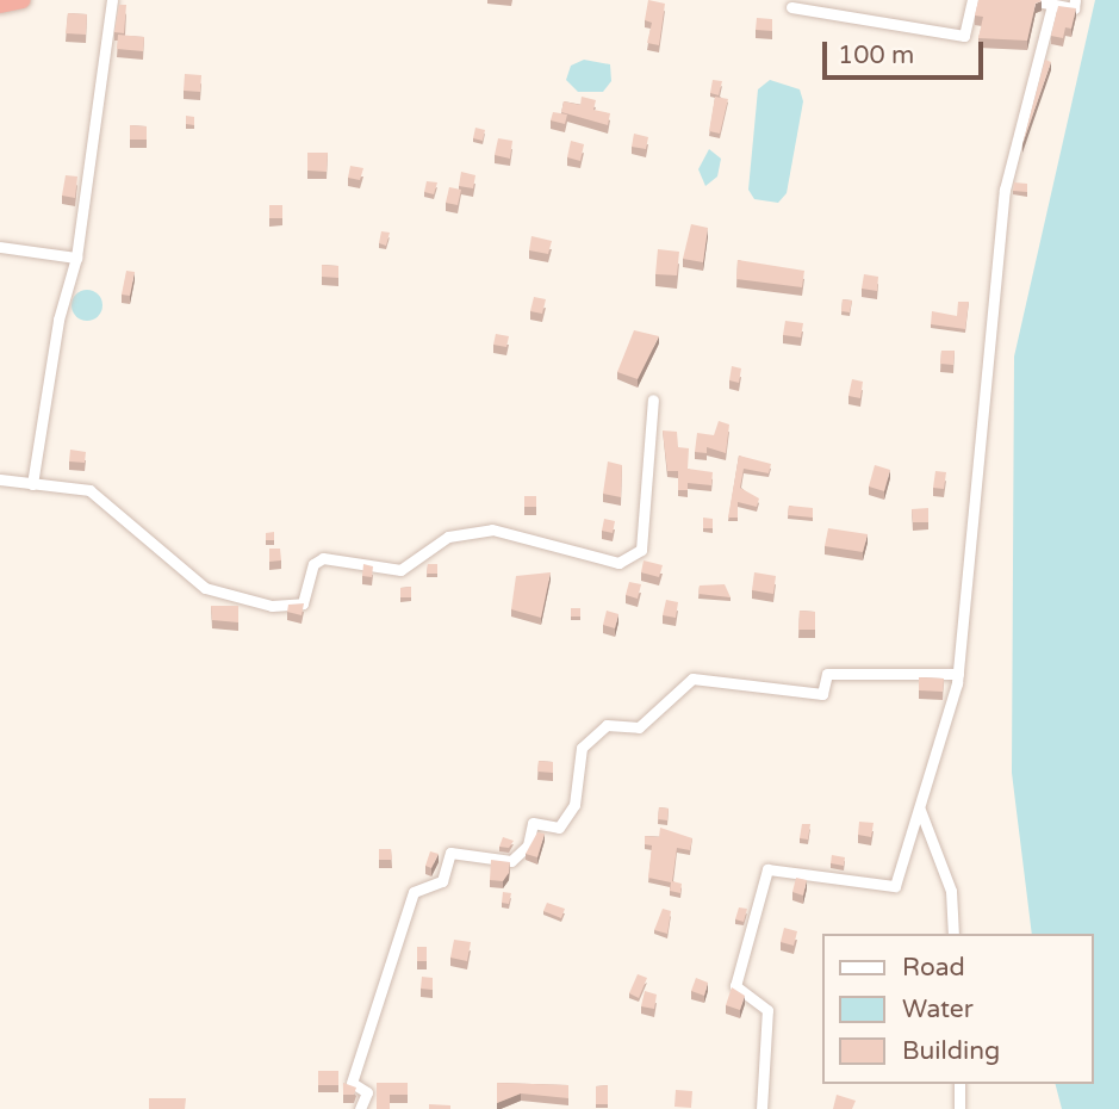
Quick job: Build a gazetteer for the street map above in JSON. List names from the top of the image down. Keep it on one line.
{"legend":["Road","Water","Building"],"scale_bar":"100 m"}
